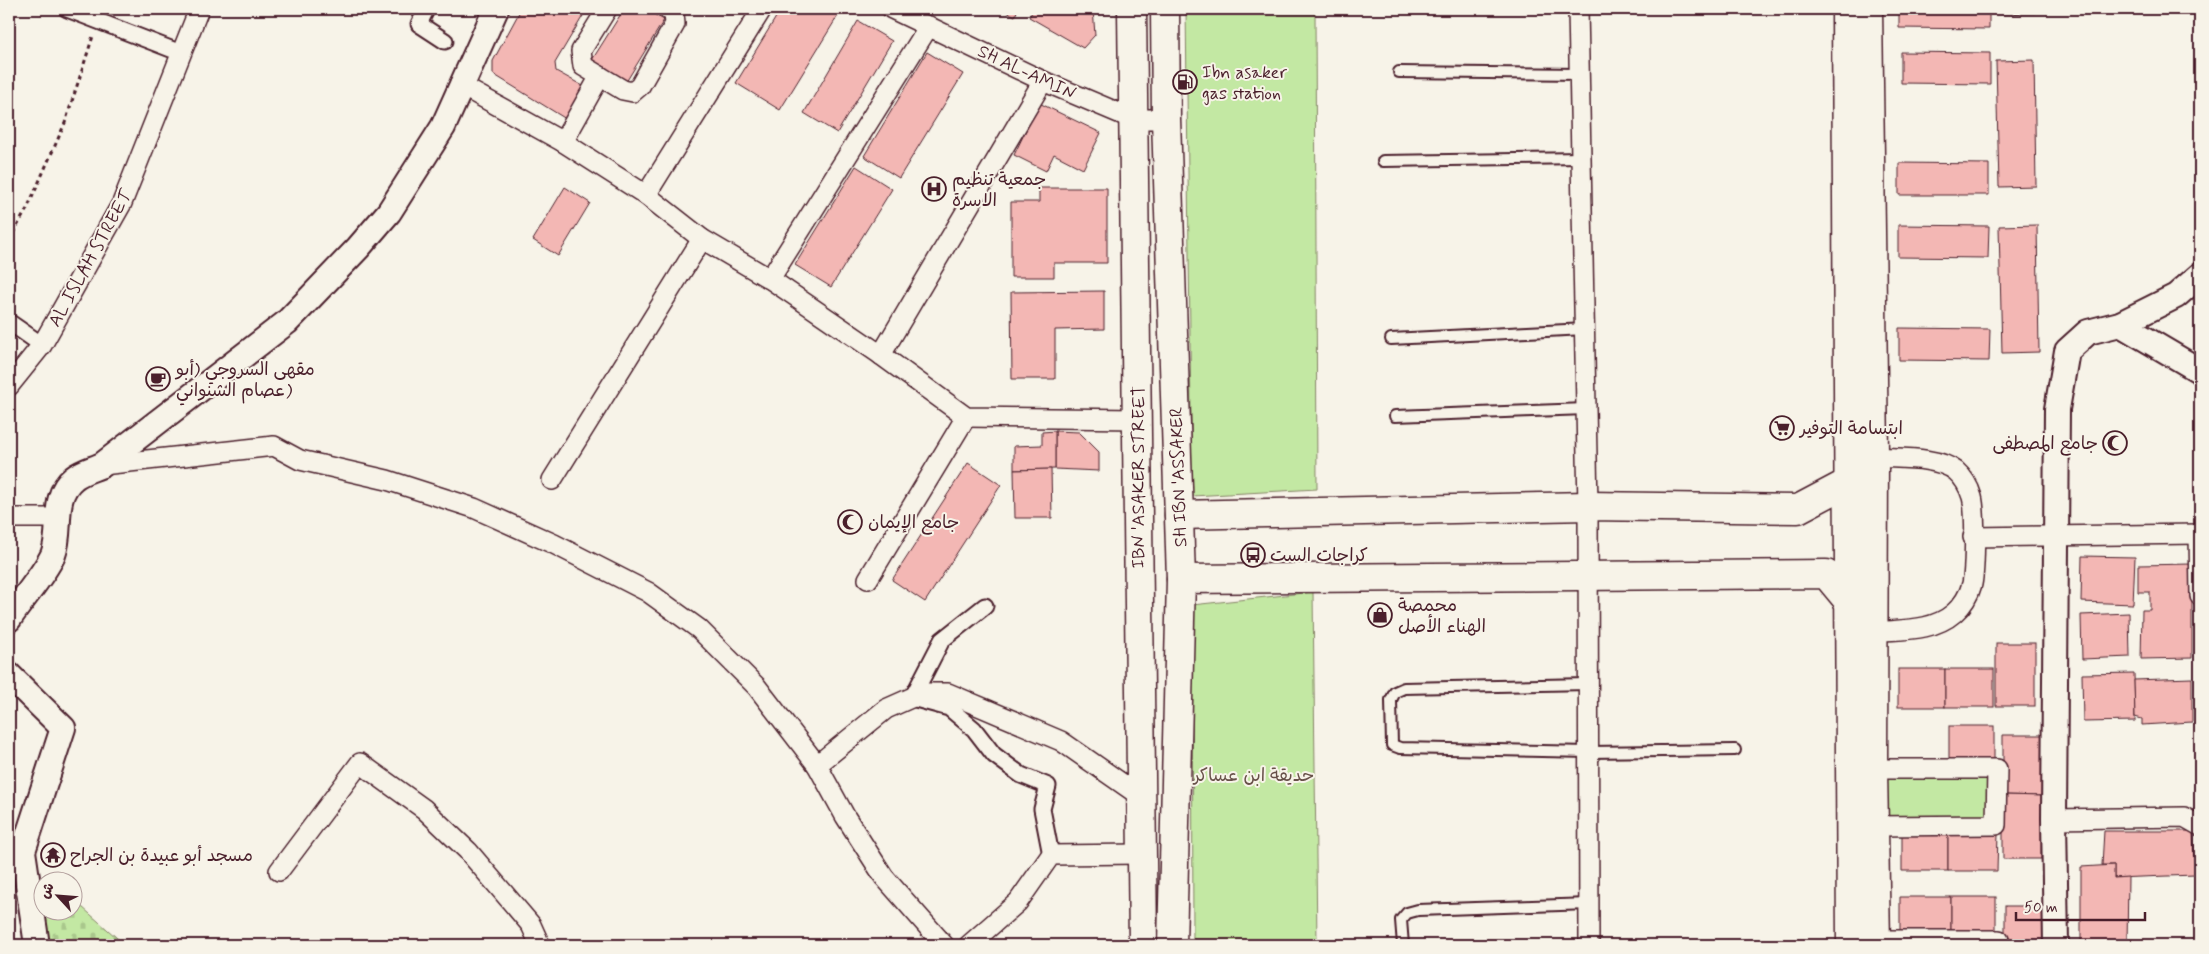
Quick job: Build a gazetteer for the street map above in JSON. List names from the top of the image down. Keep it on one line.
{"streets":{"main road":["IBN 'ASAKER STREET","SH IBN 'ASSAKER"],"street":["SH AL-AMIN","AL ISLAH STREET"]},"crossings":[["SH AL-AMIN","IBN 'ASAKER STREET"],["SH AL-AMIN","SH IBN 'ASSAKER"]],"parks":["حديقة ابن عساكر"],"places":{"fuel station":["Ibn asaker gas station"],"hospital":["جمعية تنظيم الاسرة"],"cafe":["مقهى السروجي (أبو عصام الشنواني)"],"supermarket":["ابتسامة التوفير"],"mosque":["جامع المصطفى","جامع الإيمان"],"bus stop":["كراجات الست"],"shop":["محمصة الهناء الأصل"],"temple":["مسجد أبو عبيدة بن الجراح"]},"scale_bar":"50 m","north":"top left"}
